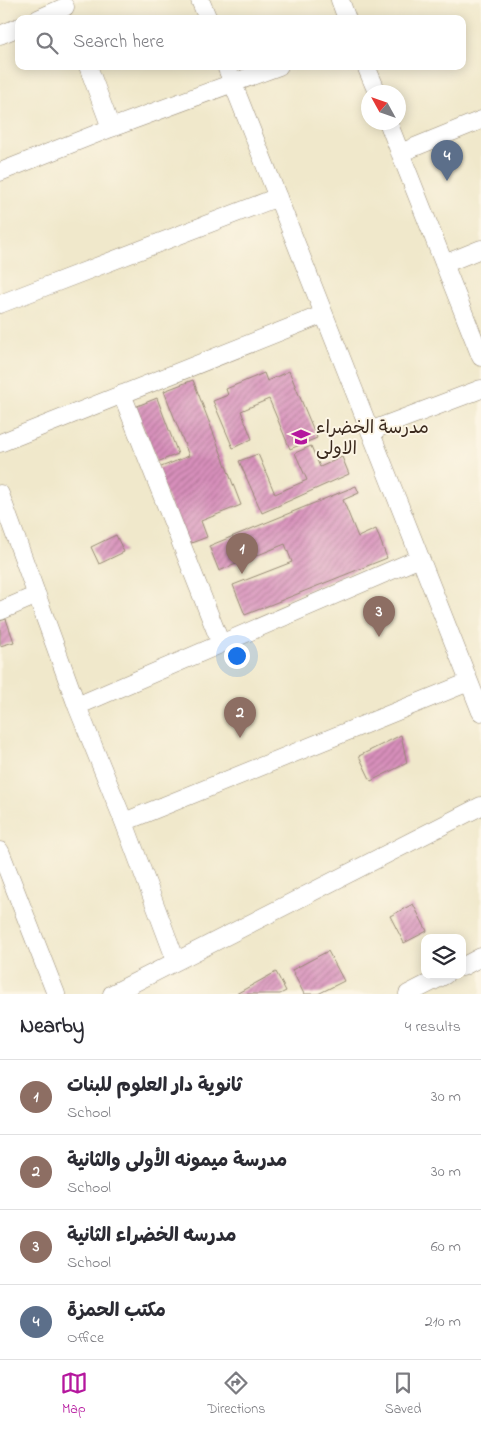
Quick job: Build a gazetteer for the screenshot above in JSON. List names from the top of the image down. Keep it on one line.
{"places":{"school or university":["مدرسة الخضراء الاولى"]},"north":"top left","page":{"search":"Search here","pins":["4","1","3","2"],"heading":["Nearby","4 results"],"list":[{"mark":"1","name":"ثانوية دار العلوم للبنات","note":"School","value":"30 m"},{"mark":"2","name":"مدرسة ميمونه الأولى والثانية","note":"School","value":"30 m"},{"mark":"3","name":"مدرسه الخضراء الثانية","note":"School","value":"60 m"},{"mark":"4","name":"مكتب الحمزة","note":"Office","value":"210 m"}],"nav":["Map","Directions","Saved"]}}
